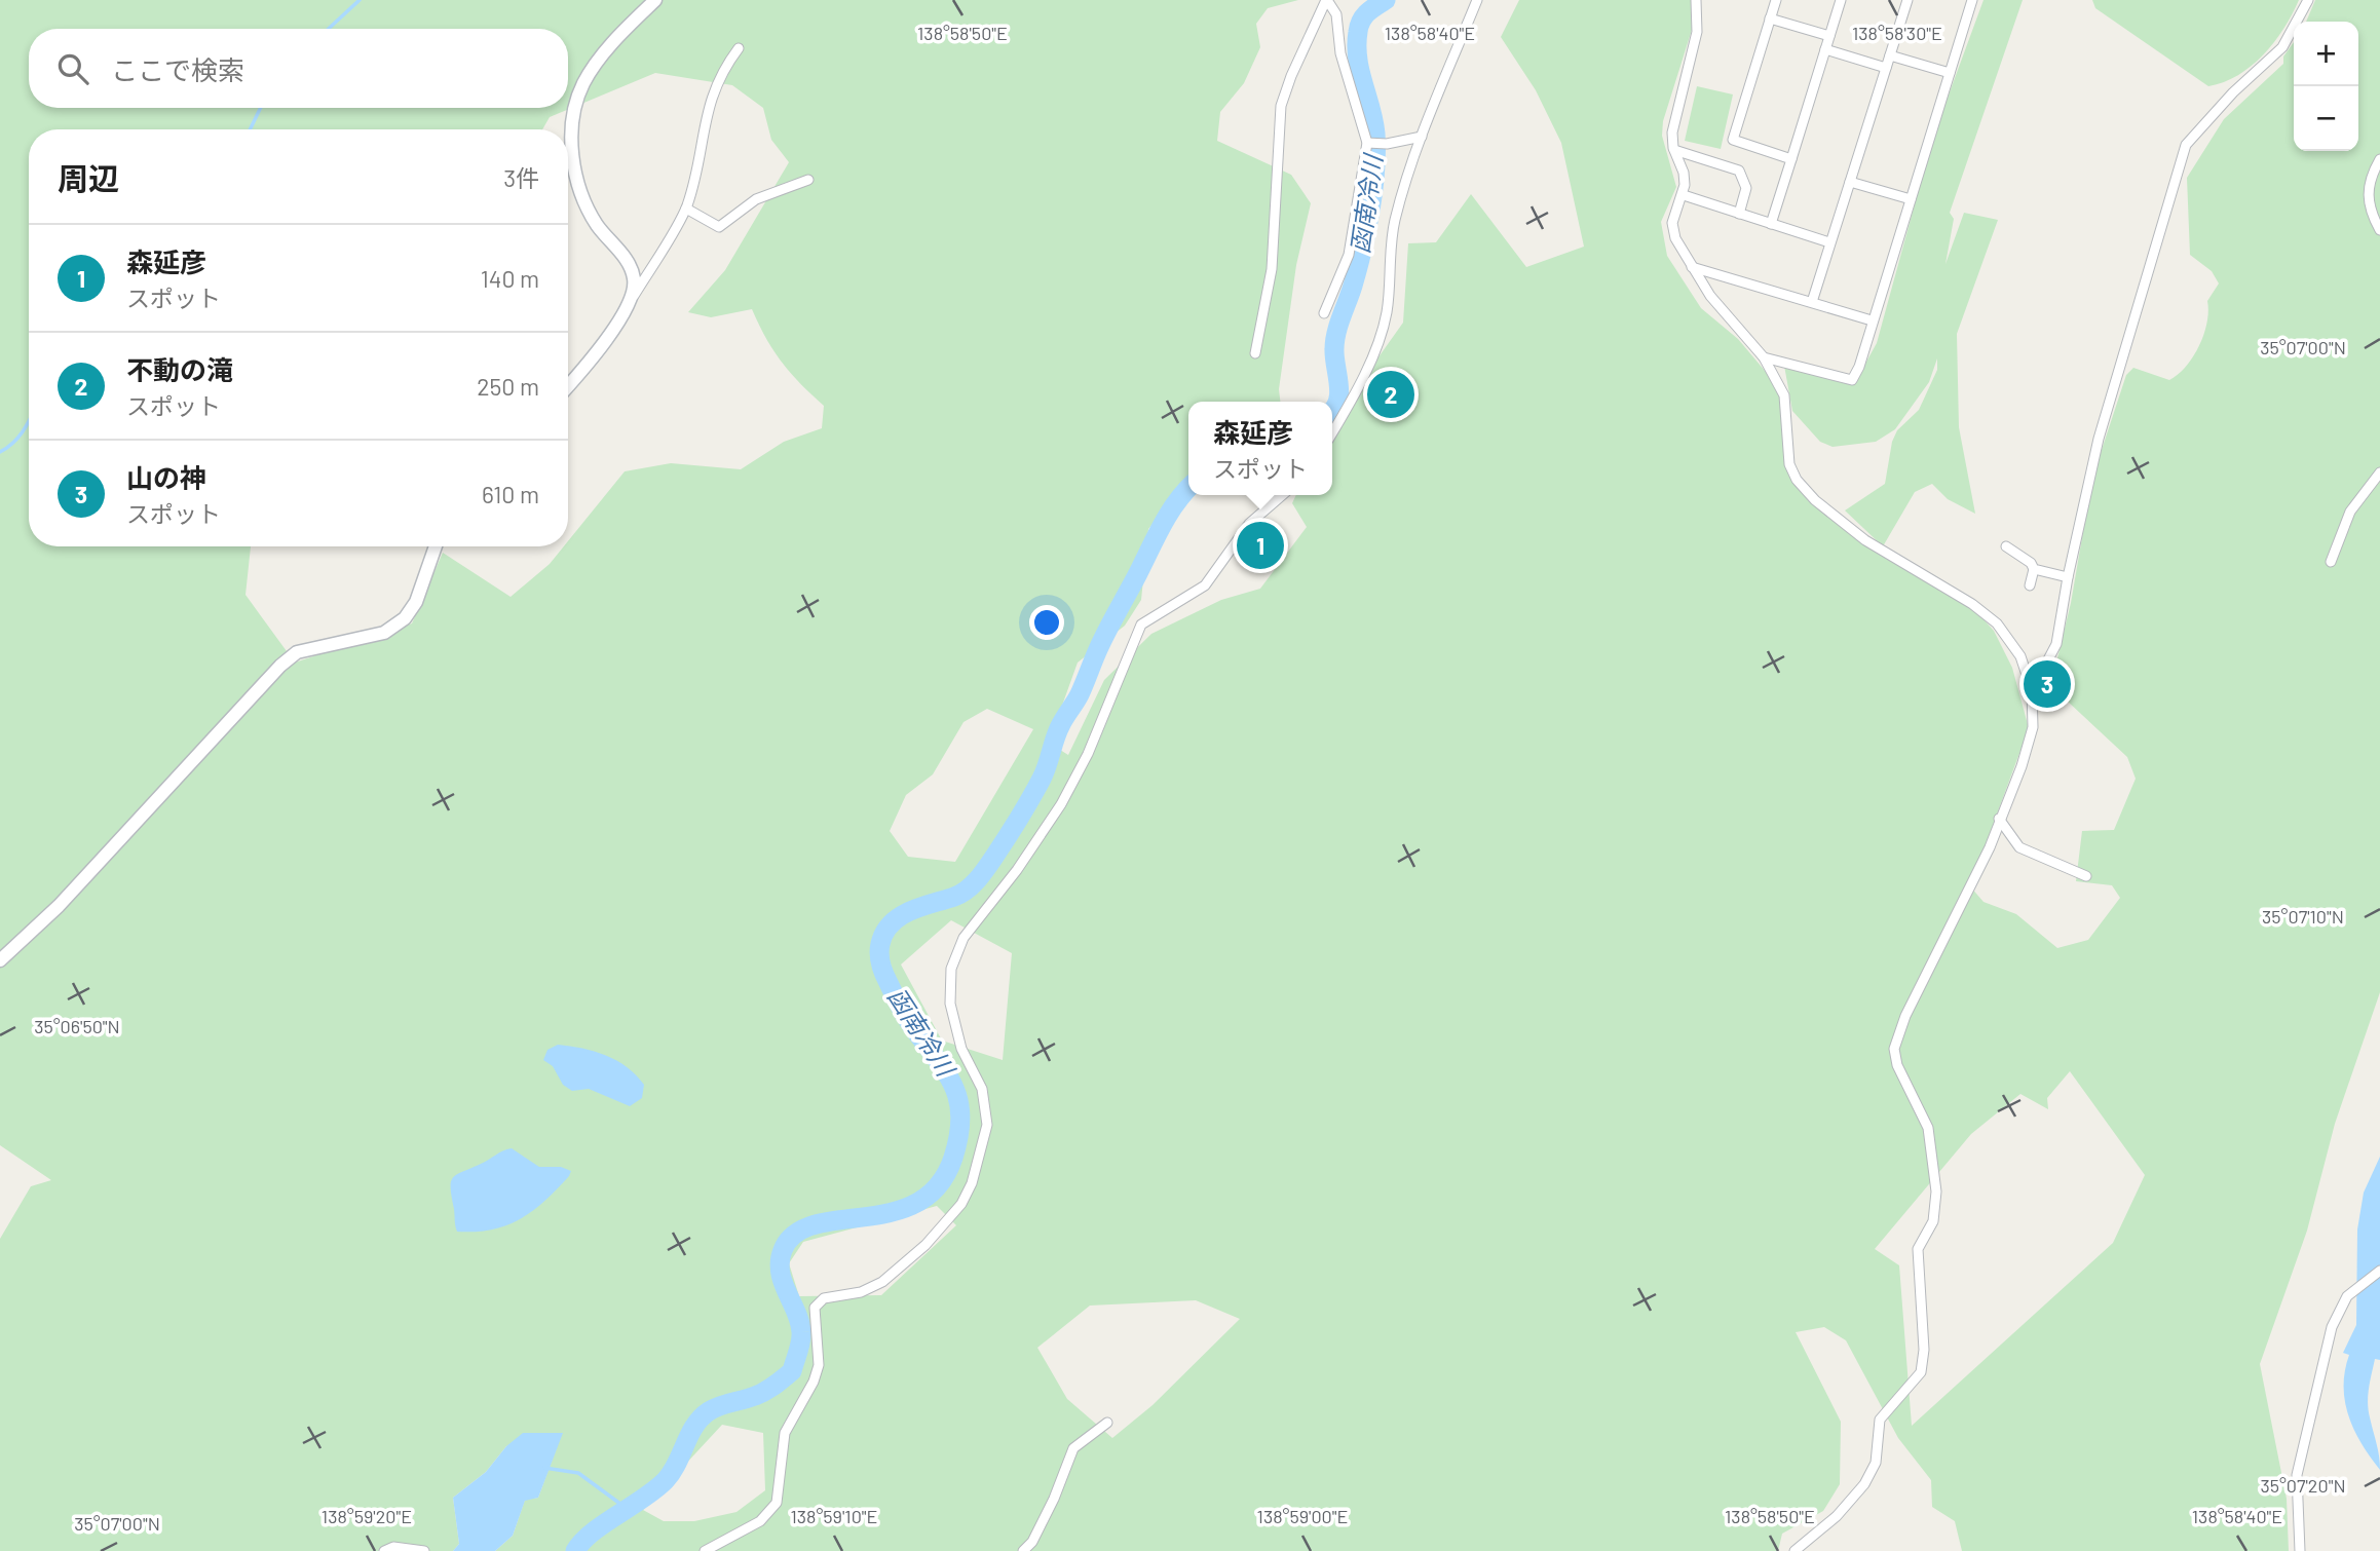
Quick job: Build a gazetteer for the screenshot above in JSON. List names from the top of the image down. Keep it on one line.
{"water":["函南冷川"],"page":{"map_buttons":["+","−"],"search":"ここで検索","heading":["周辺","3件"],"list":[{"mark":"1","name":"森延彦","note":"スポット","value":"140 m"},{"mark":"2","name":"不動の滝","note":"スポット","value":"250 m"},{"mark":"3","name":"山の神","note":"スポット","value":"610 m"}],"pins":["2","1","3"],"popup":["森延彦","スポット"]},"coordinates":["138°58'50\"E","138°58'40\"E","138°58'30\"E","35°07'00\"N","35°07'10\"N","35°06'50\"N","35°07'20\"N","138°59'20\"E","138°59'10\"E","138°59'00\"E"]}
